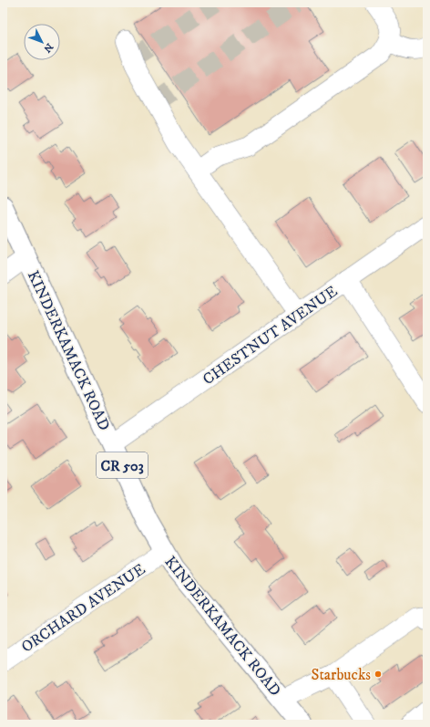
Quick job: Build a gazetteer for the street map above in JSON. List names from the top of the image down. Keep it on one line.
{"streets":{"main road":["KINDERKAMACK ROAD","CR 503"],"street":["CHESTNUT AVENUE","ORCHARD AVENUE"]},"crossings":[["CHESTNUT AVENUE","KINDERKAMACK ROAD"],["KINDERKAMACK ROAD","ORCHARD AVENUE"]],"places":["Starbucks"],"north":"bottom right"}
